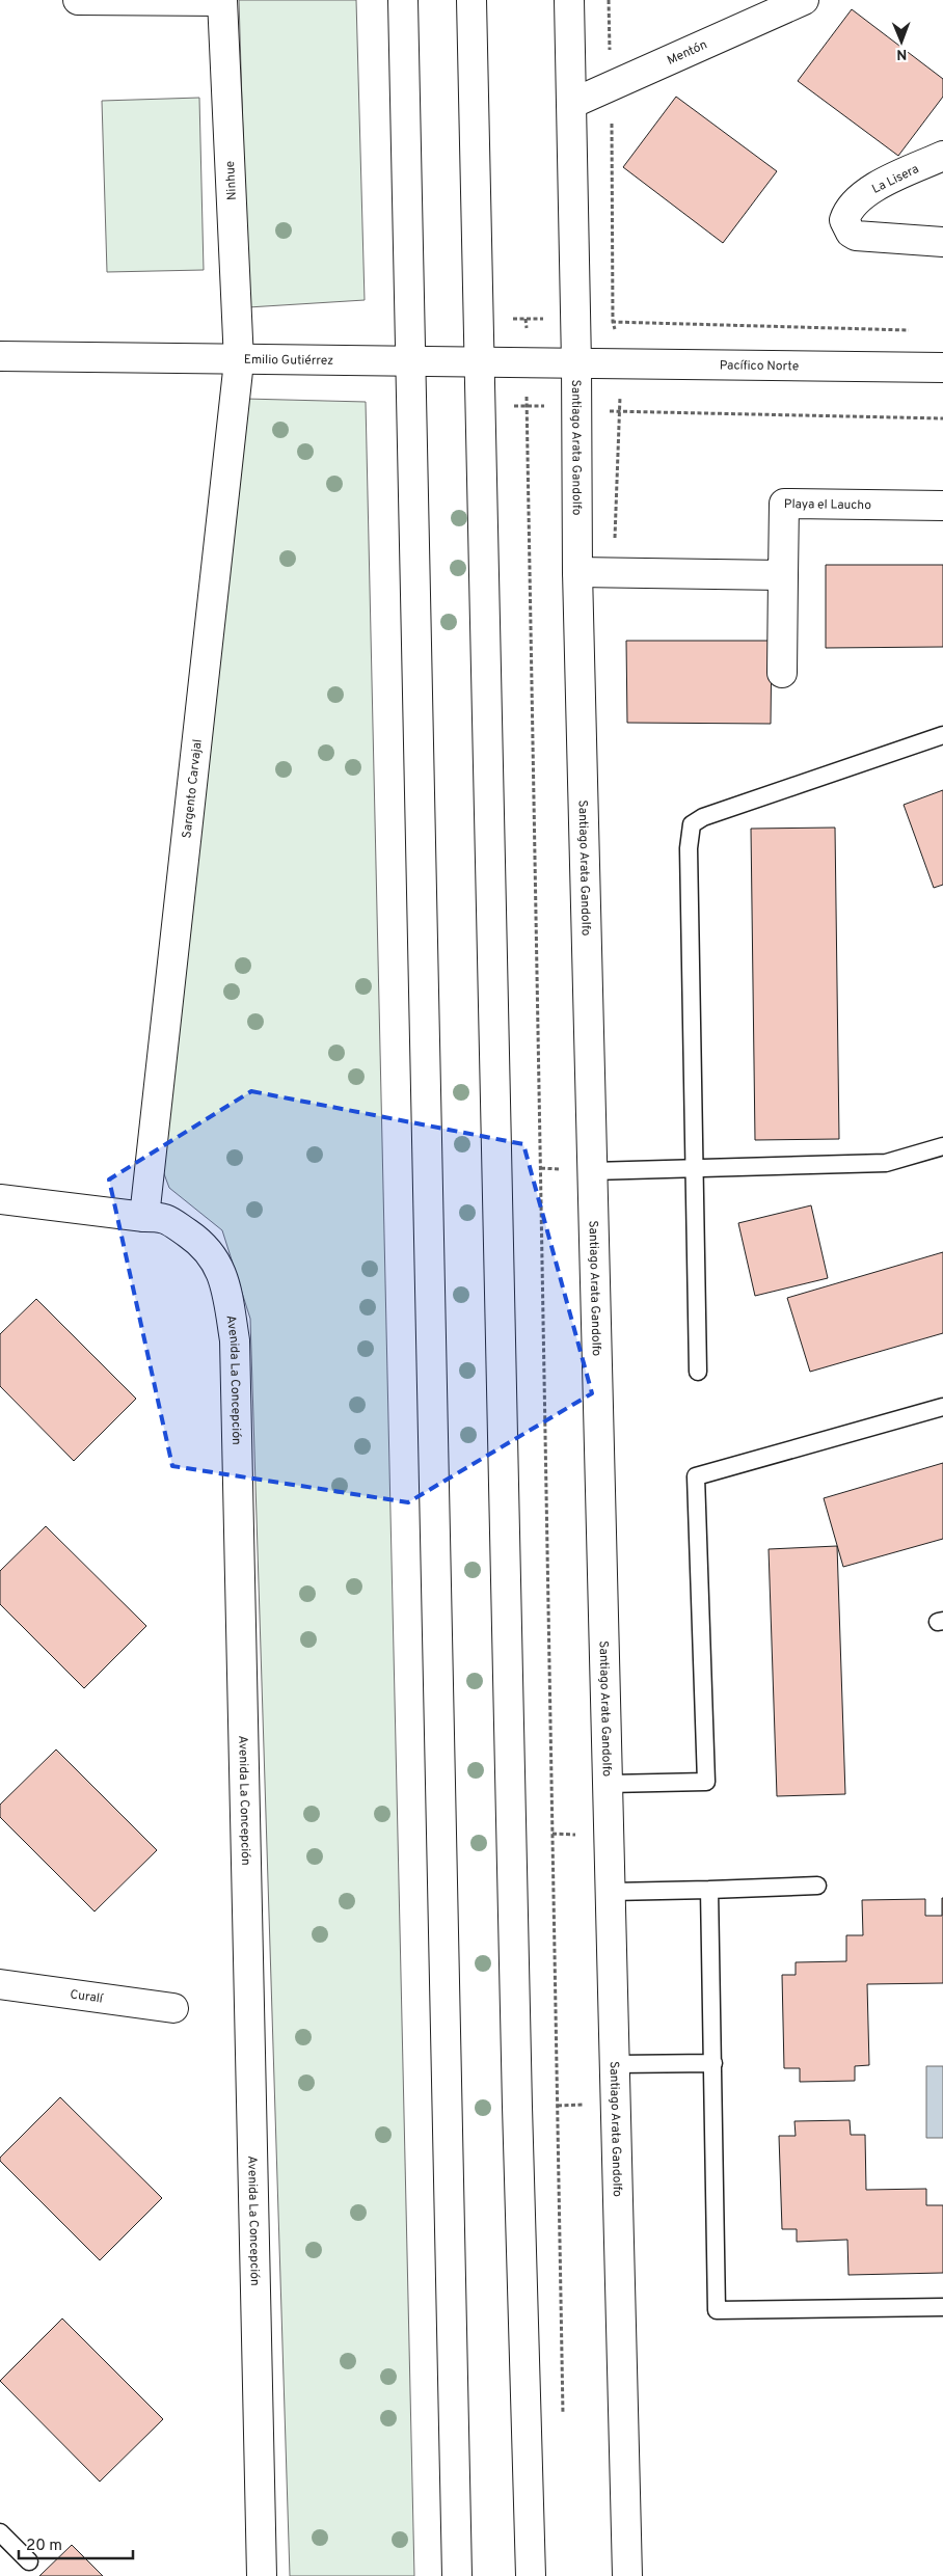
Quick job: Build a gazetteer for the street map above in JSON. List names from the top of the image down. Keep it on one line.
{"streets":{"street":["Mentón","La Lisera","Ninhue","Emilio Gutiérrez","Pacífico Norte","Santiago Arata Gandolfo","Playa el Laucho","Sargento Carvajal","Avenida La Concepción","Curalí"]},"crossings":[["Mentón","Santiago Arata Gandolfo"],["Ninhue","Emilio Gutiérrez"],["Ninhue","Sargento Carvajal"],["Emilio Gutiérrez","Pacífico Norte"],["Emilio Gutiérrez","Santiago Arata Gandolfo"],["Emilio Gutiérrez","Sargento Carvajal"],["Pacífico Norte","Santiago Arata Gandolfo"],["Sargento Carvajal","Avenida La Concepción"]],"scale_bar":"20 m","north":"bottom"}
